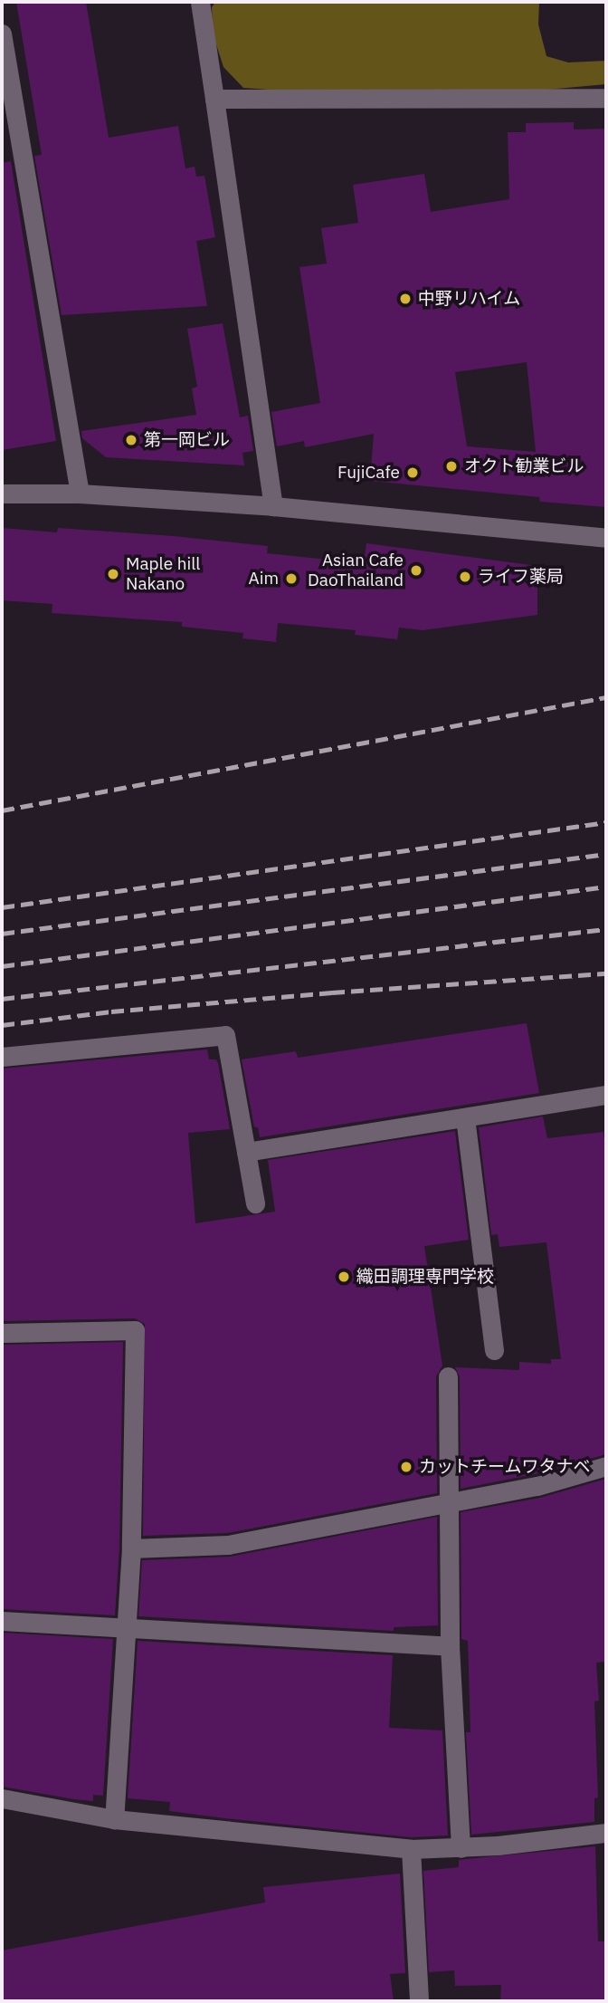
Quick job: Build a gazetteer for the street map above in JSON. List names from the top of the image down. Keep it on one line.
{"places":["中野リハイム","第一岡ビル","オクト勧業ビル","FujiCafe","Asian Cafe DaoThailand","Maple hill Nakano","ライフ薬局","Aim","織田調理専門学校","カットチームワタナベ"]}
